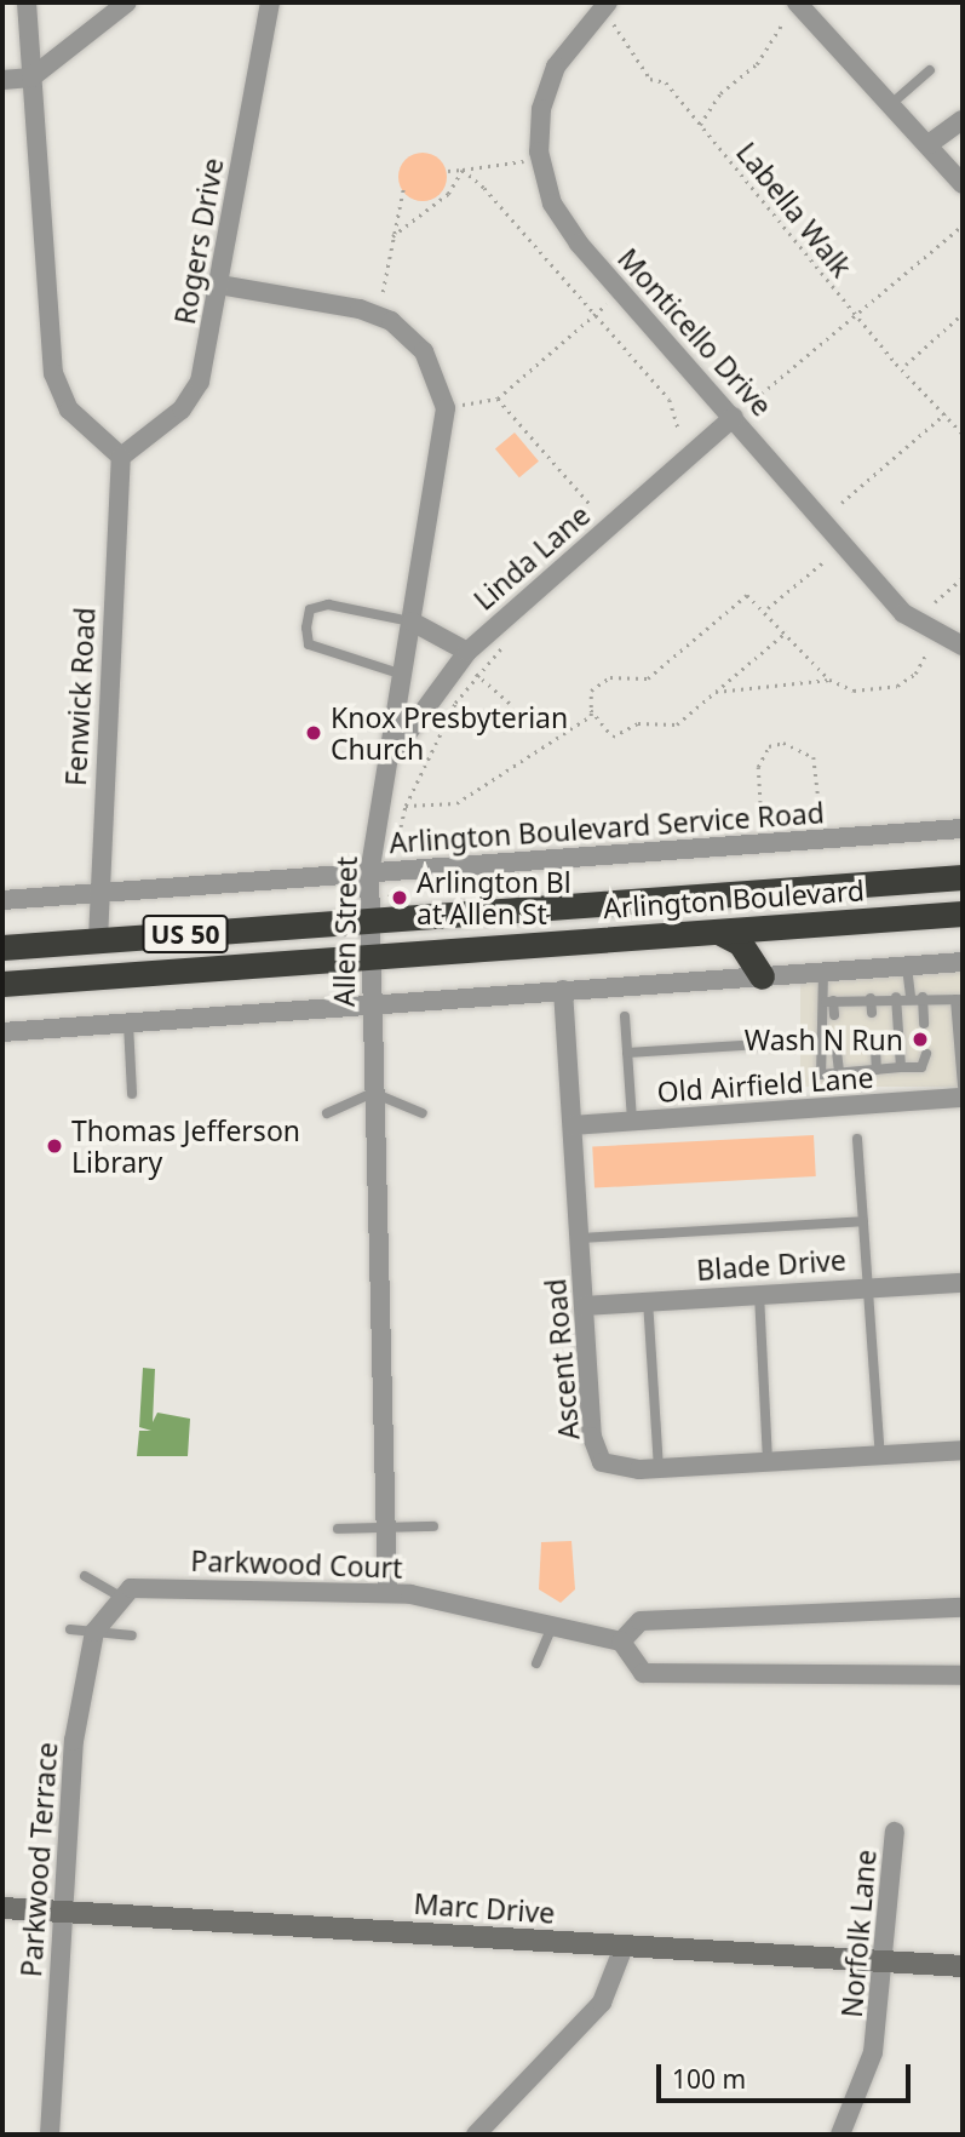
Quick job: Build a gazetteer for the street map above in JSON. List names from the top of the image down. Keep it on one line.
{"streets":{"highway":["Arlington Boulevard","US 50"],"street":["Rogers Drive","Monticello Drive","Linda Lane","Fenwick Road","Arlington Boulevard Service Road","Allen Street","Old Airfield Lane","Blade Drive","Ascent Road","Parkwood Court","Parkwood Terrace","Marc Drive","Norfolk Lane"],"path":["Labella Walk"]},"crossings":[["Labella Walk","Monticello Drive"],["Rogers Drive","Fenwick Road"],["Rogers Drive","Allen Street"],["Monticello Drive","Linda Lane"],["Linda Lane","Allen Street"],["Fenwick Road","Arlington Boulevard Service Road"],["Fenwick Road","Arlington Boulevard"],["Arlington Boulevard Service Road","Allen Street"],["Arlington Boulevard","Allen Street"],["Allen Street","Parkwood Court"],["Old Airfield Lane","Ascent Road"],["Blade Drive","Ascent Road"],["Parkwood Court","Parkwood Terrace"],["Parkwood Terrace","Marc Drive"],["Marc Drive","Norfolk Lane"]],"places":["Knox Presbyterian Church","Arlington Bl at Allen St","Wash N Run","Thomas Jefferson Library"],"scale_bar":"100 m"}
